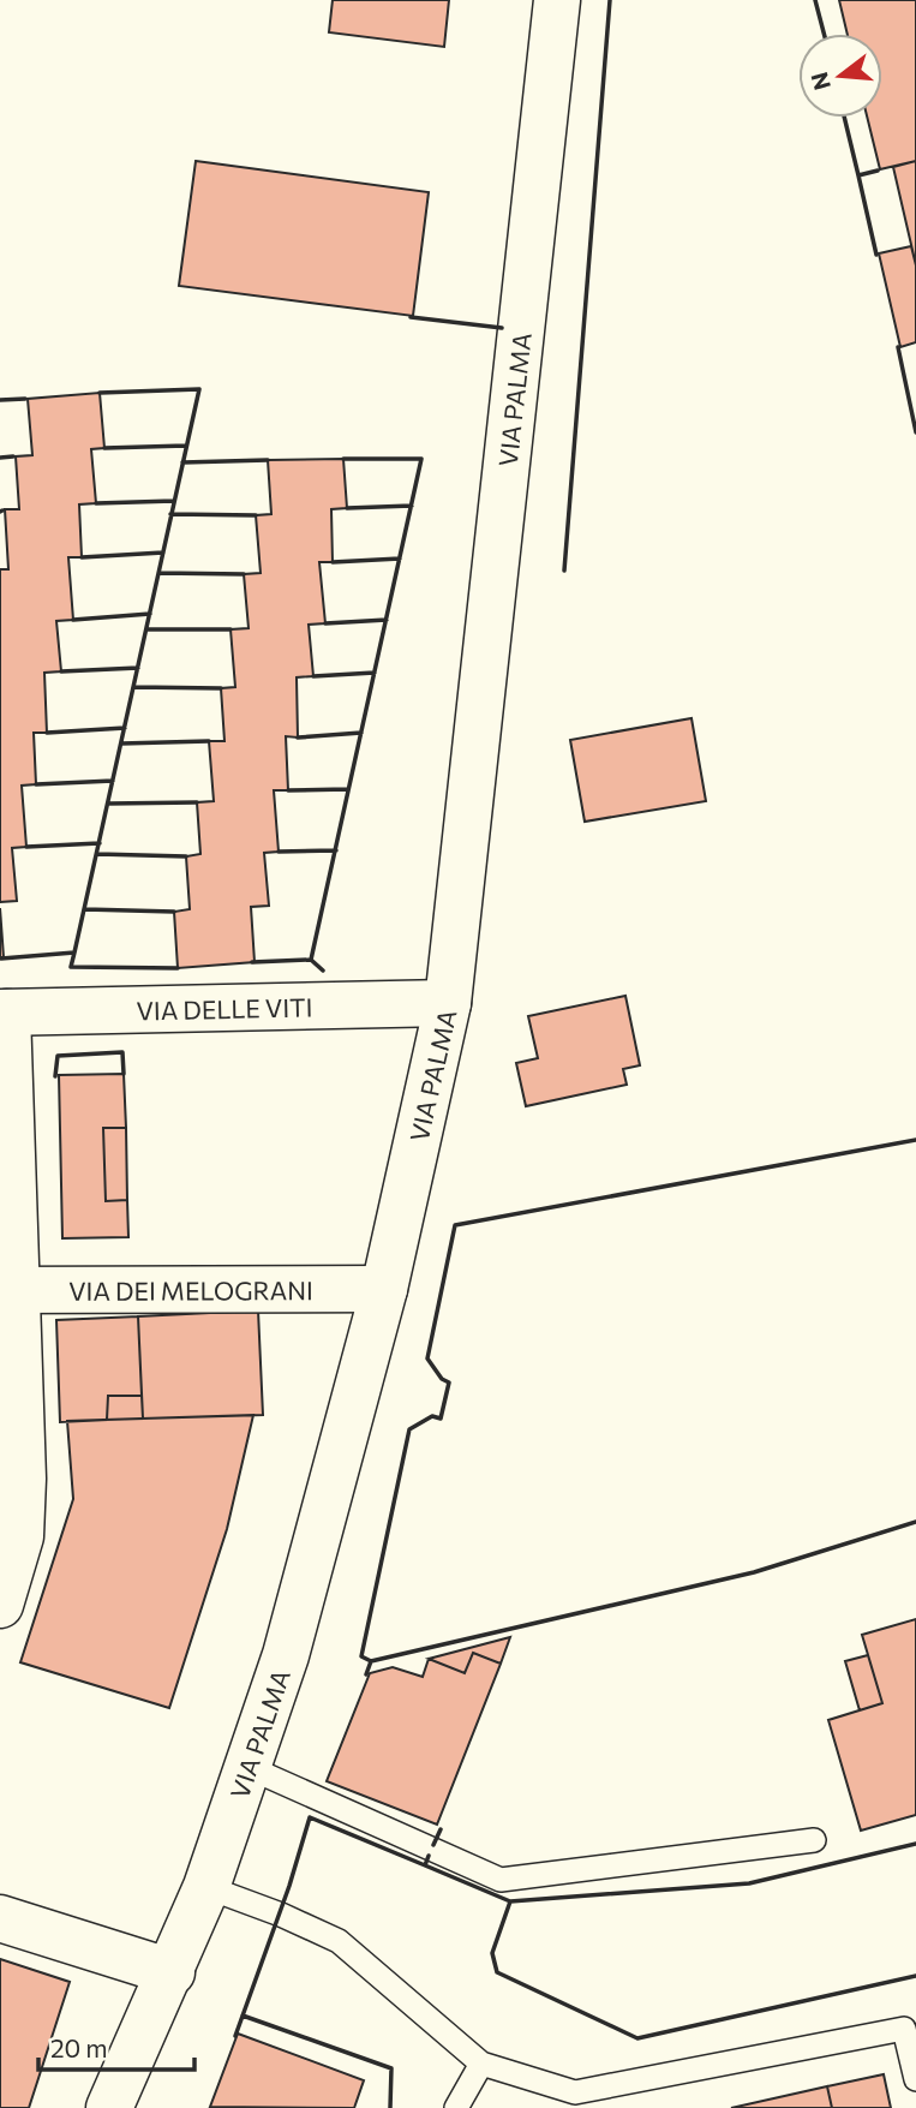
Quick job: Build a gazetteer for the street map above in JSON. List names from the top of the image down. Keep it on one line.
{"streets":{"main road":["VIA PALMA","VIA DELLE VITI","VIA DEI MELOGRANI"]},"crossings":[["VIA PALMA","VIA DELLE VITI"],["VIA PALMA","VIA DEI MELOGRANI"]],"scale_bar":"20 m","north":"left"}
